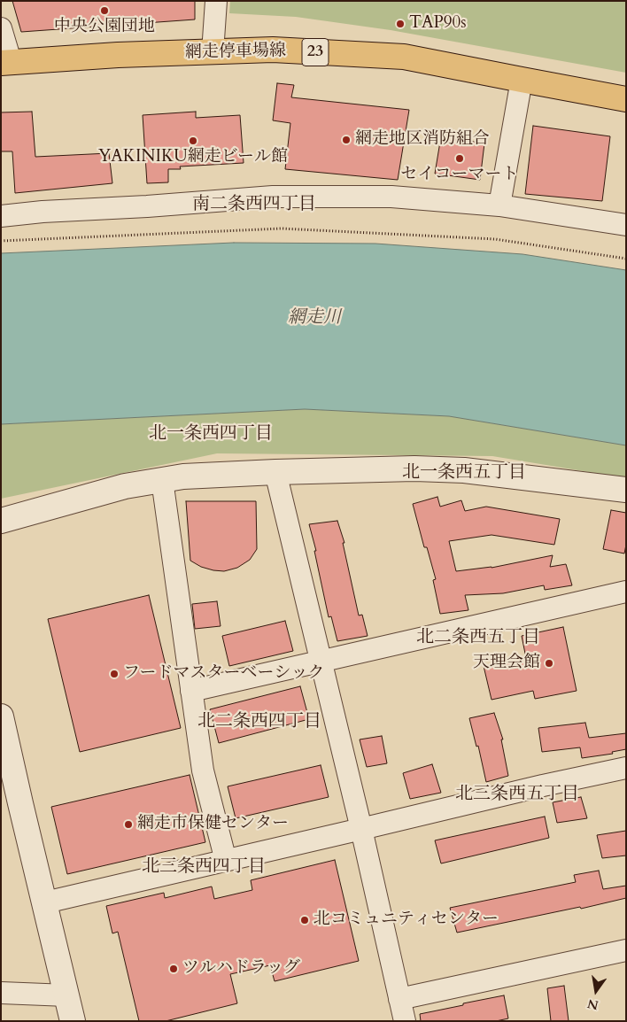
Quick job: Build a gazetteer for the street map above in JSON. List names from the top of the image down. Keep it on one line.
{"streets":{"main road":["網走停車場線","23"]},"districts":["南二条西四丁目","北一条西四丁目","北一条西五丁目","北二条西五丁目","北二条西四丁目","北三条西五丁目","北三条西四丁目"],"water":["網走川"],"places":["中央公園団地","TAP90s","網走地区消防組合","YAKINIKU網走ビール館","セイコーマート","天理会館","フードマスターベーシック","網走市保健センター","北コミュニティセンター","ツルハドラッグ"],"north":"bottom"}
